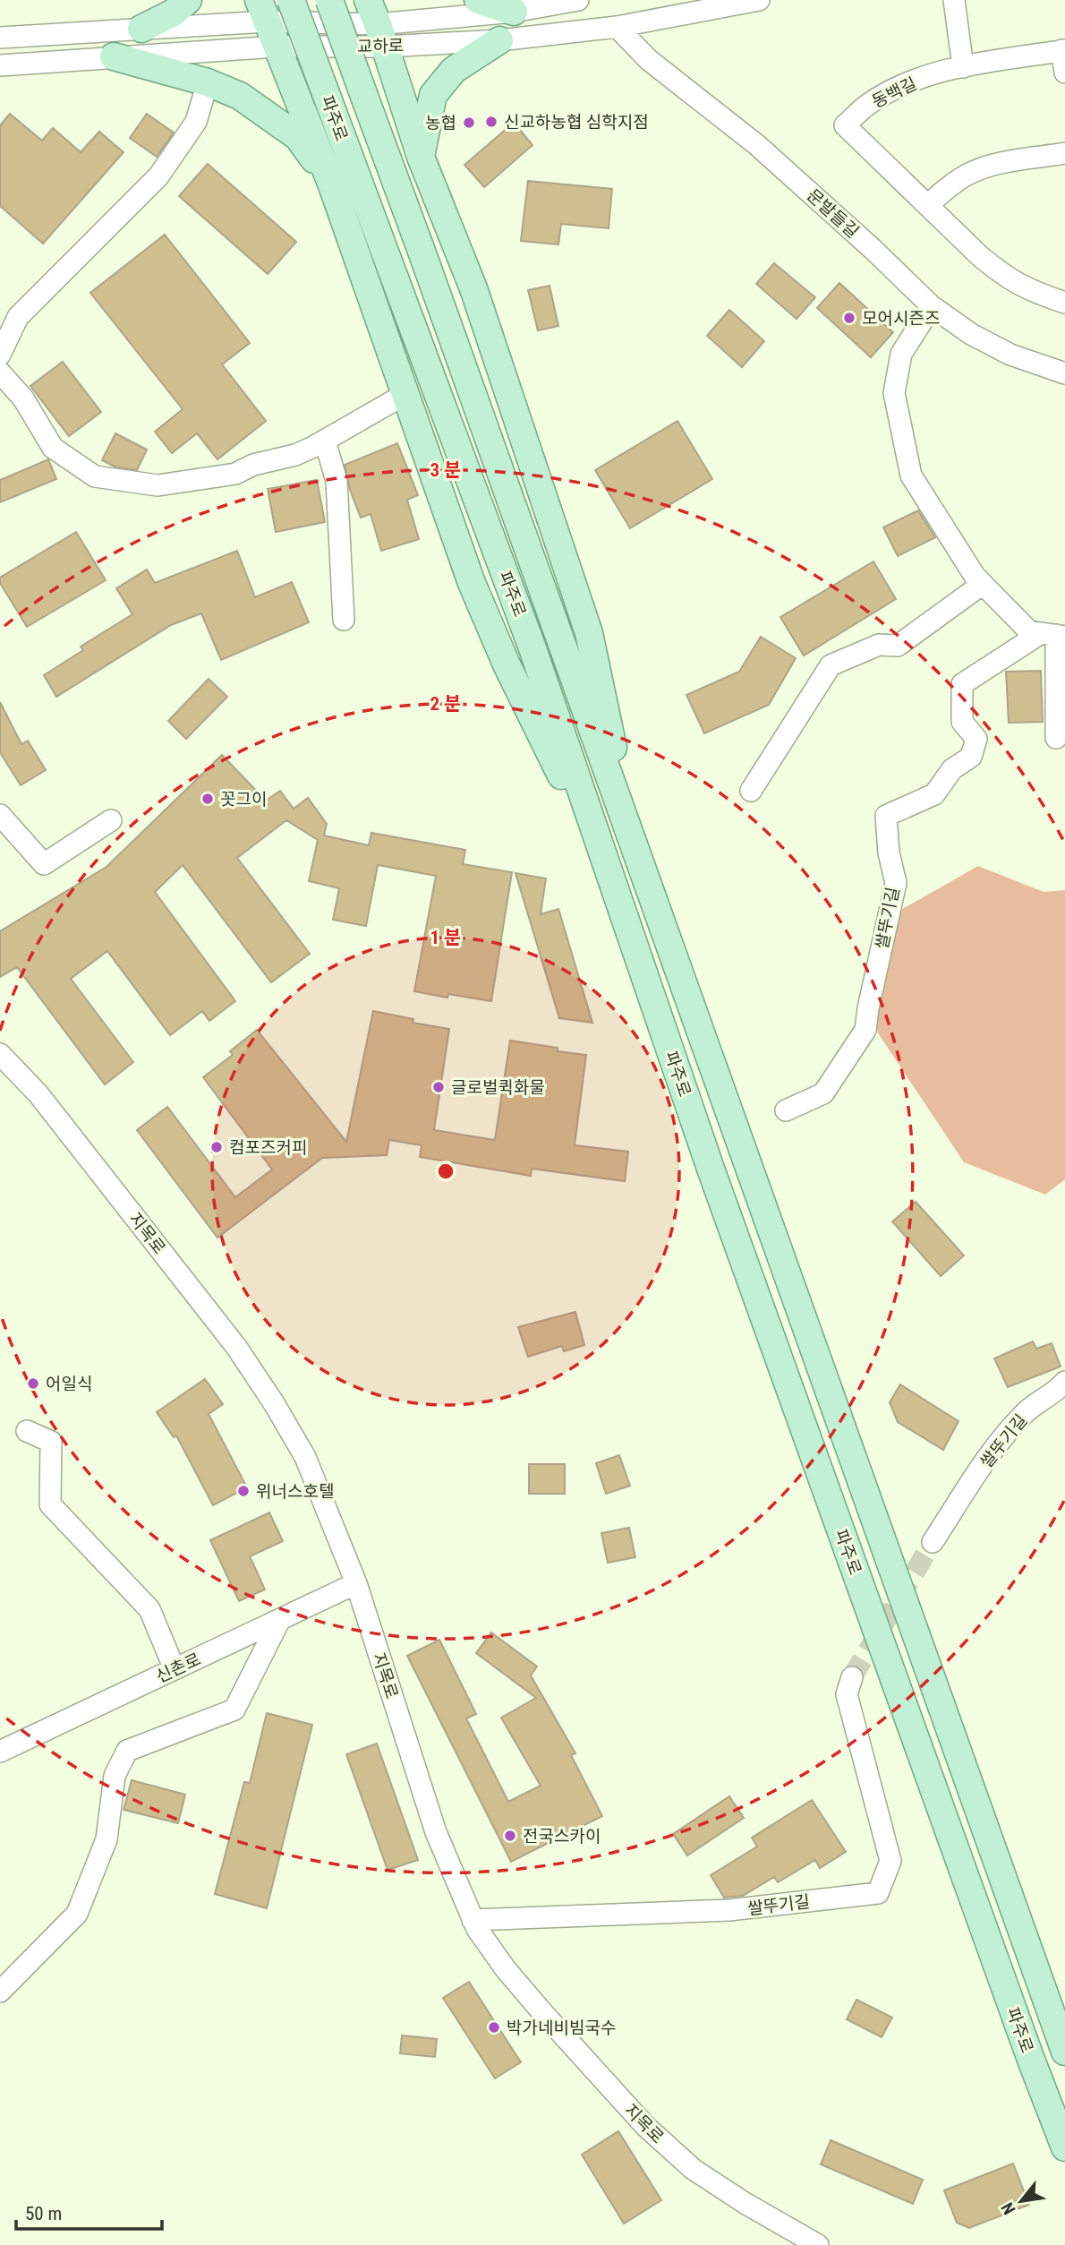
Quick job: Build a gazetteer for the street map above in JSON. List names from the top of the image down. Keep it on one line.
{"streets":{"main road":["파주로"],"street":["교하로","동백길","문발들길","쌀뚜기길","지목로","신촌로"]},"crossings":[["교하로","문발들길"],["쌀뚜기길","지목로"],["지목로","신촌로"]],"places":["신교하농협 심학지점","농협","모어시즌즈","꼿그이","글로벌퀵화물","컴포즈커피","어일식","위너스호텔","전국스카이","박가네비빔국수"],"scale_bar":"50 m","north":"bottom left","rings":["3 분","2 분","1 분"]}
